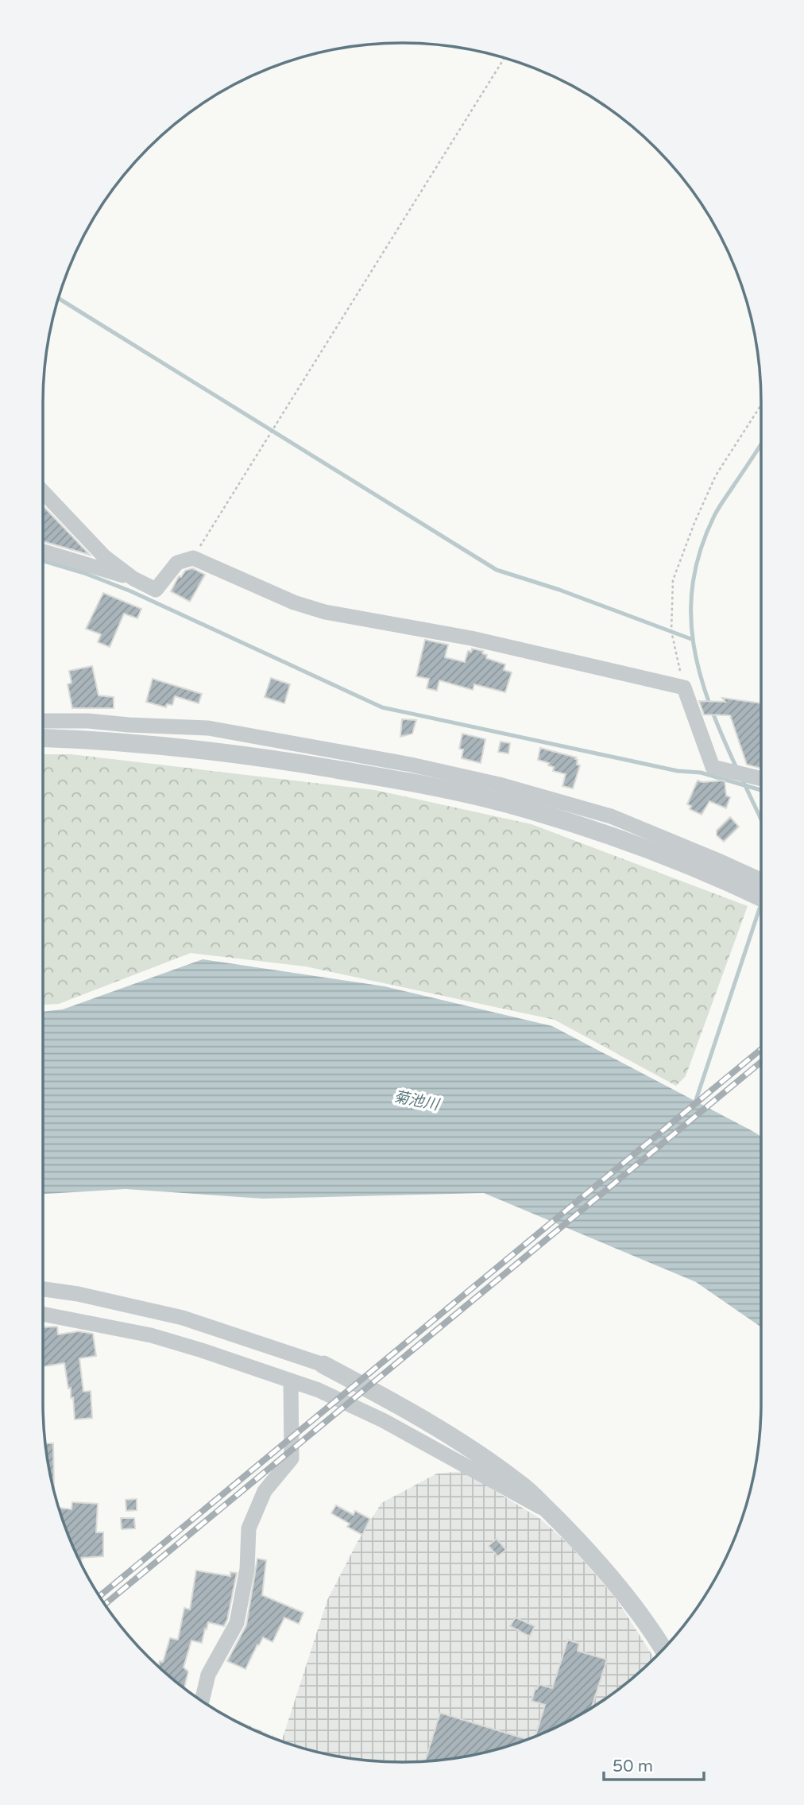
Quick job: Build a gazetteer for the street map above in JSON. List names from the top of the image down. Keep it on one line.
{"water":["菊池川"],"scale_bar":"50 m"}
